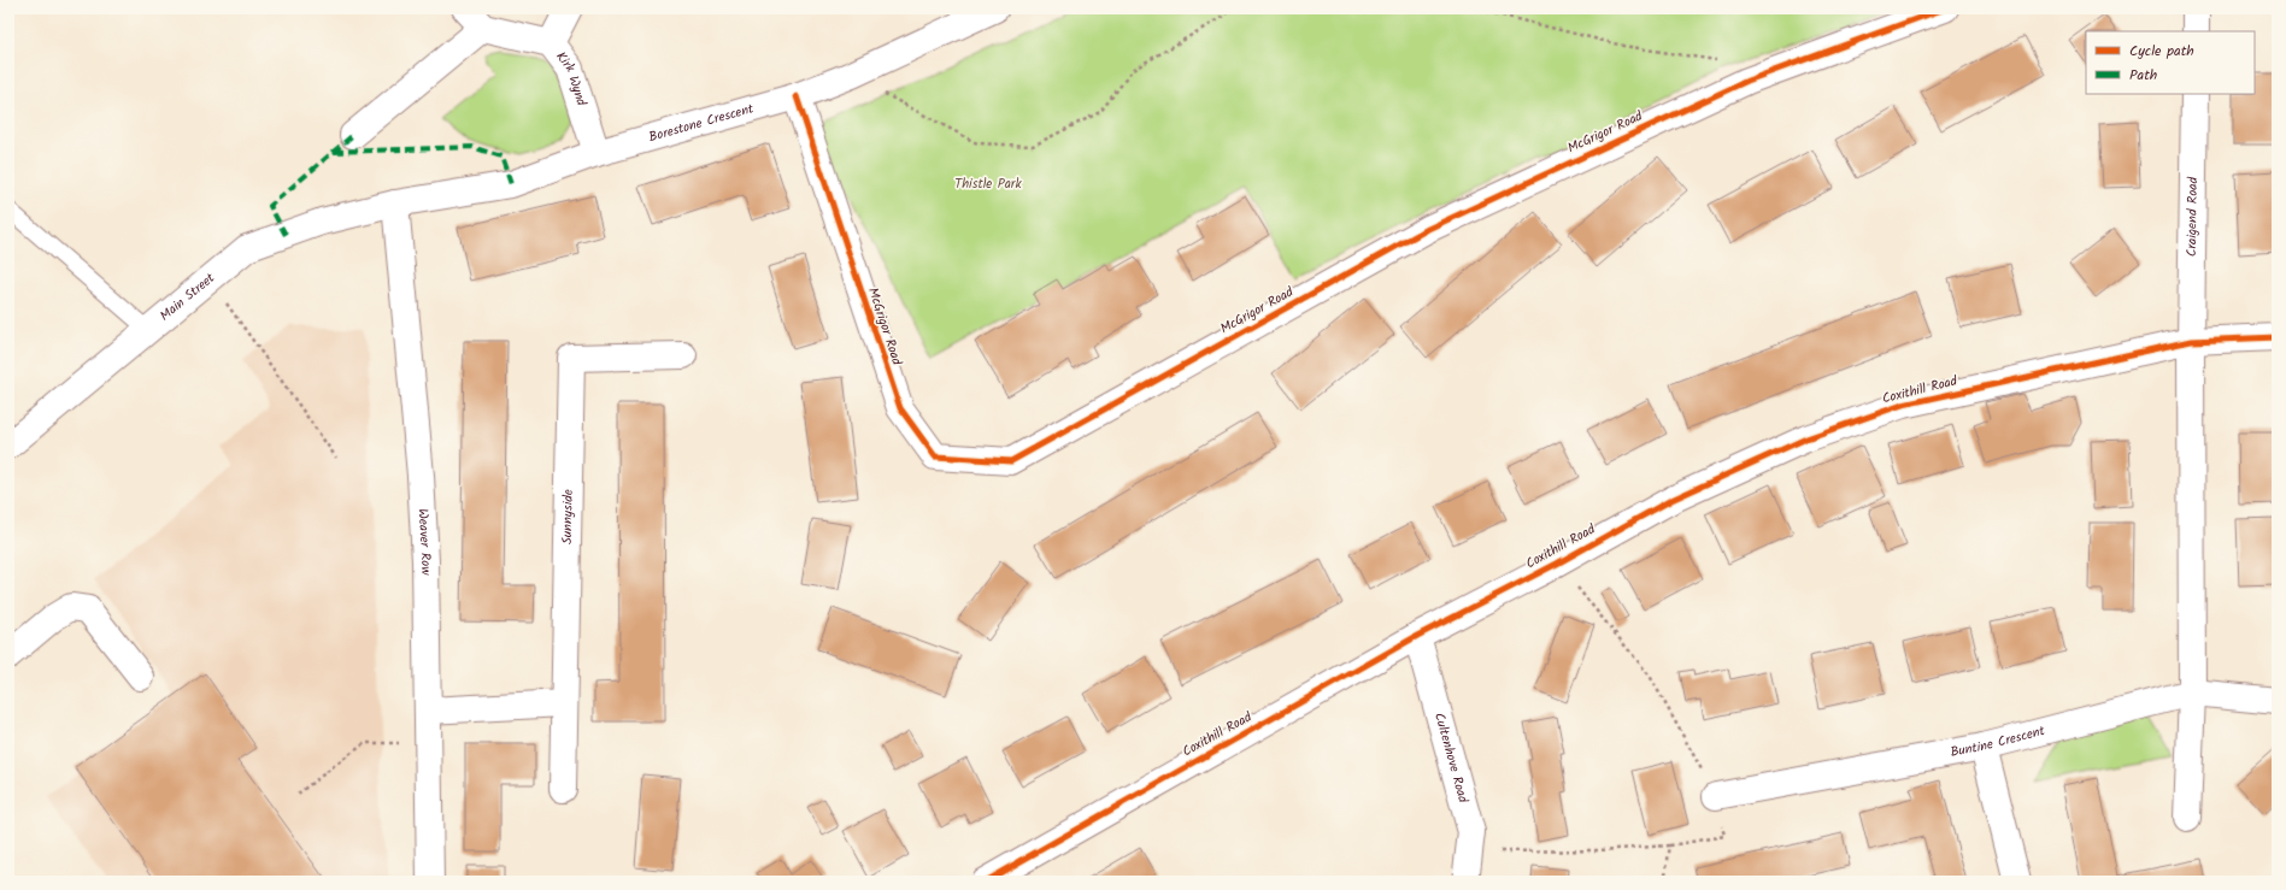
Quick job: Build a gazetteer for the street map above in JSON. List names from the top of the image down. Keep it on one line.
{"streets":{"street":["Kirk Wynd","Borestone Crescent","McGrigor Road","Craigend Road","Main Street","Coxithill Road","Sunnyside","Weaver Row","Buntine Crescent","Cultenhove Road"]},"crossings":[["Kirk Wynd","Borestone Crescent"],["Borestone Crescent","McGrigor Road"],["Borestone Crescent","Main Street"],["Borestone Crescent","Weaver Row"],["Craigend Road","Coxithill Road"],["Craigend Road","Buntine Crescent"],["Main Street","Weaver Row"],["Coxithill Road","Cultenhove Road"]],"parks":["Thistle Park"],"legend":["Cycle path","Path"]}
